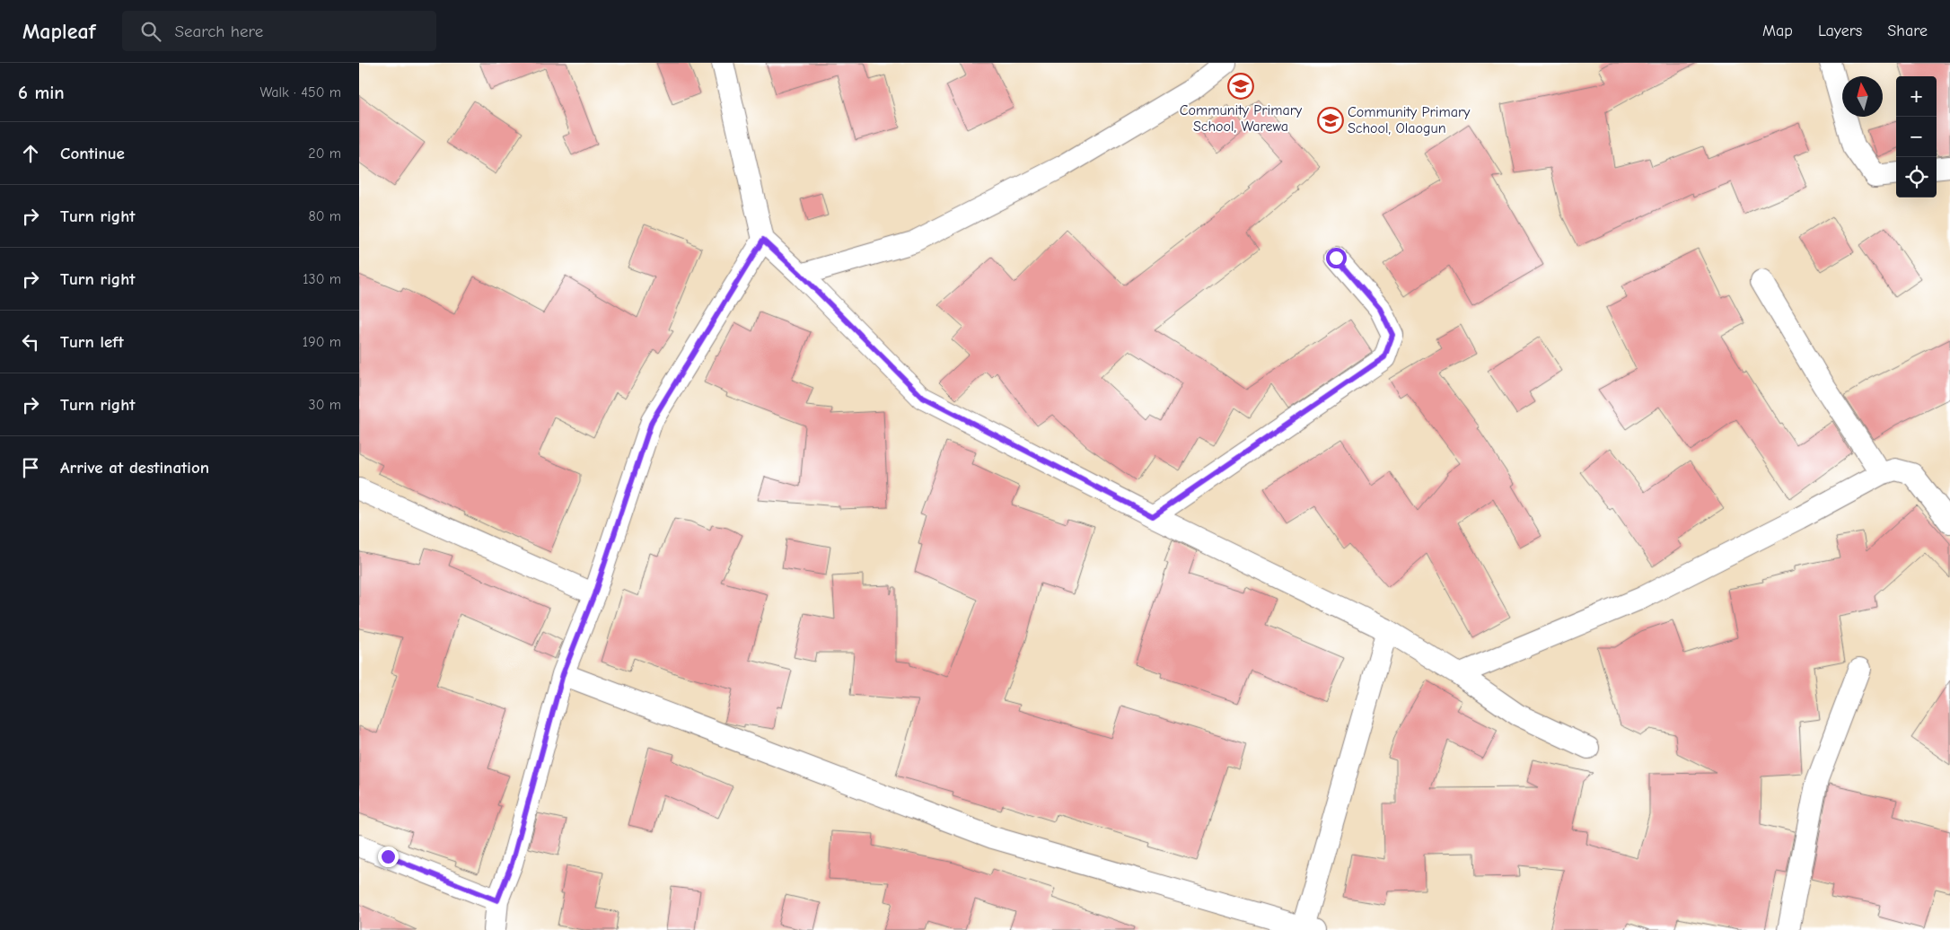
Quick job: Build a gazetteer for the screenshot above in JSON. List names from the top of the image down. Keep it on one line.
{"places":{"school or university":["Community Primary School, Warewa","Community Primary School, Olaogun"]},"north":"top","page":{"header":"Mapleaf","search":"Search here","nav":["Map","Layers","Share"],"heading":["6 min","Walk · 450 m"],"map_buttons":["+","−"],"list":[["Continue","20 m"],["Turn right","80 m"],["Turn right","130 m"],["Turn left","190 m"],["Turn right","30 m"],"Arrive at destination"]}}
